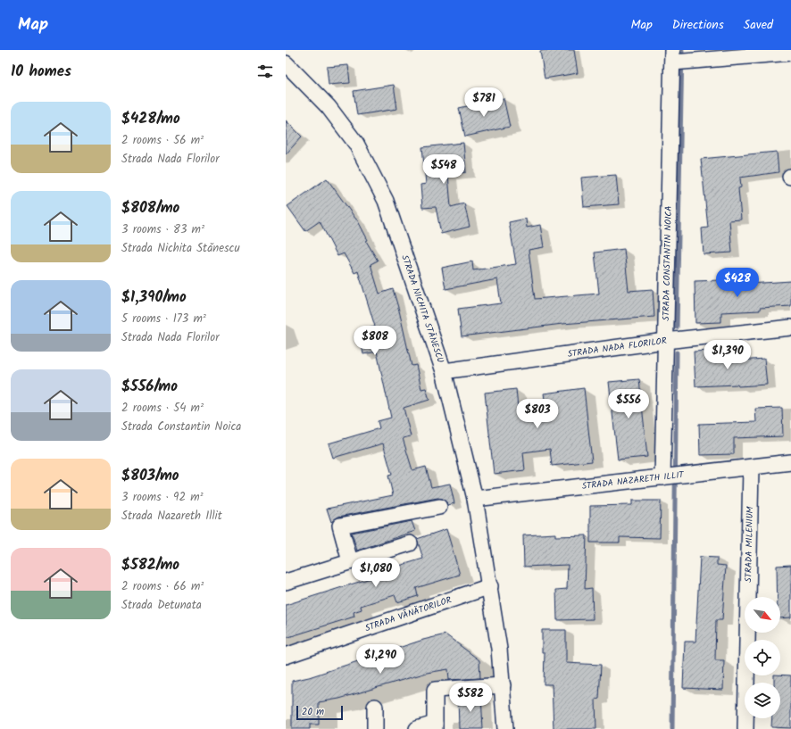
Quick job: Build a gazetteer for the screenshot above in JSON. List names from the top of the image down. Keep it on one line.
{"streets":{"street":["STRADA CONSTANTIN NOICA","STRADA NICHITA STĂNESCU","STRADA NADA FLORILOR","STRADA NAZARETH ILLIT","STRADA MILENIUM","STRADA VÂNĂTORILOR"]},"crossings":[["STRADA CONSTANTIN NOICA","STRADA NADA FLORILOR"],["STRADA CONSTANTIN NOICA","STRADA NAZARETH ILLIT"],["STRADA NICHITA STĂNESCU","STRADA NADA FLORILOR"],["STRADA NICHITA STĂNESCU","STRADA NAZARETH ILLIT"],["STRADA NICHITA STĂNESCU","STRADA VÂNĂTORILOR"],["STRADA NAZARETH ILLIT","STRADA MILENIUM"]],"scale_bar":"20 m","north":"bottom right","page":{"header":"Map","nav":["Map","Directions","Saved"],"heading":"10 homes","price":["$781","$548","$428","$808","$1,390","$556","$803","$1,080","$1,290","$582"],"list":[{"name":"$428/mo","note":"2 rooms · 56 m² · Strada Nada Florilor"},{"name":"$808/mo","note":"3 rooms · 83 m² · Strada Nichita Stănescu"},{"name":"$1,390/mo","note":"5 rooms · 173 m² · Strada Nada Florilor"},{"name":"$556/mo","note":"2 rooms · 54 m² · Strada Constantin Noica"},{"name":"$803/mo","note":"3 rooms · 92 m² · Strada Nazareth Illit"},{"name":"$582/mo","note":"2 rooms · 66 m² · Strada Detunata"}],"scale":"20 m"}}
